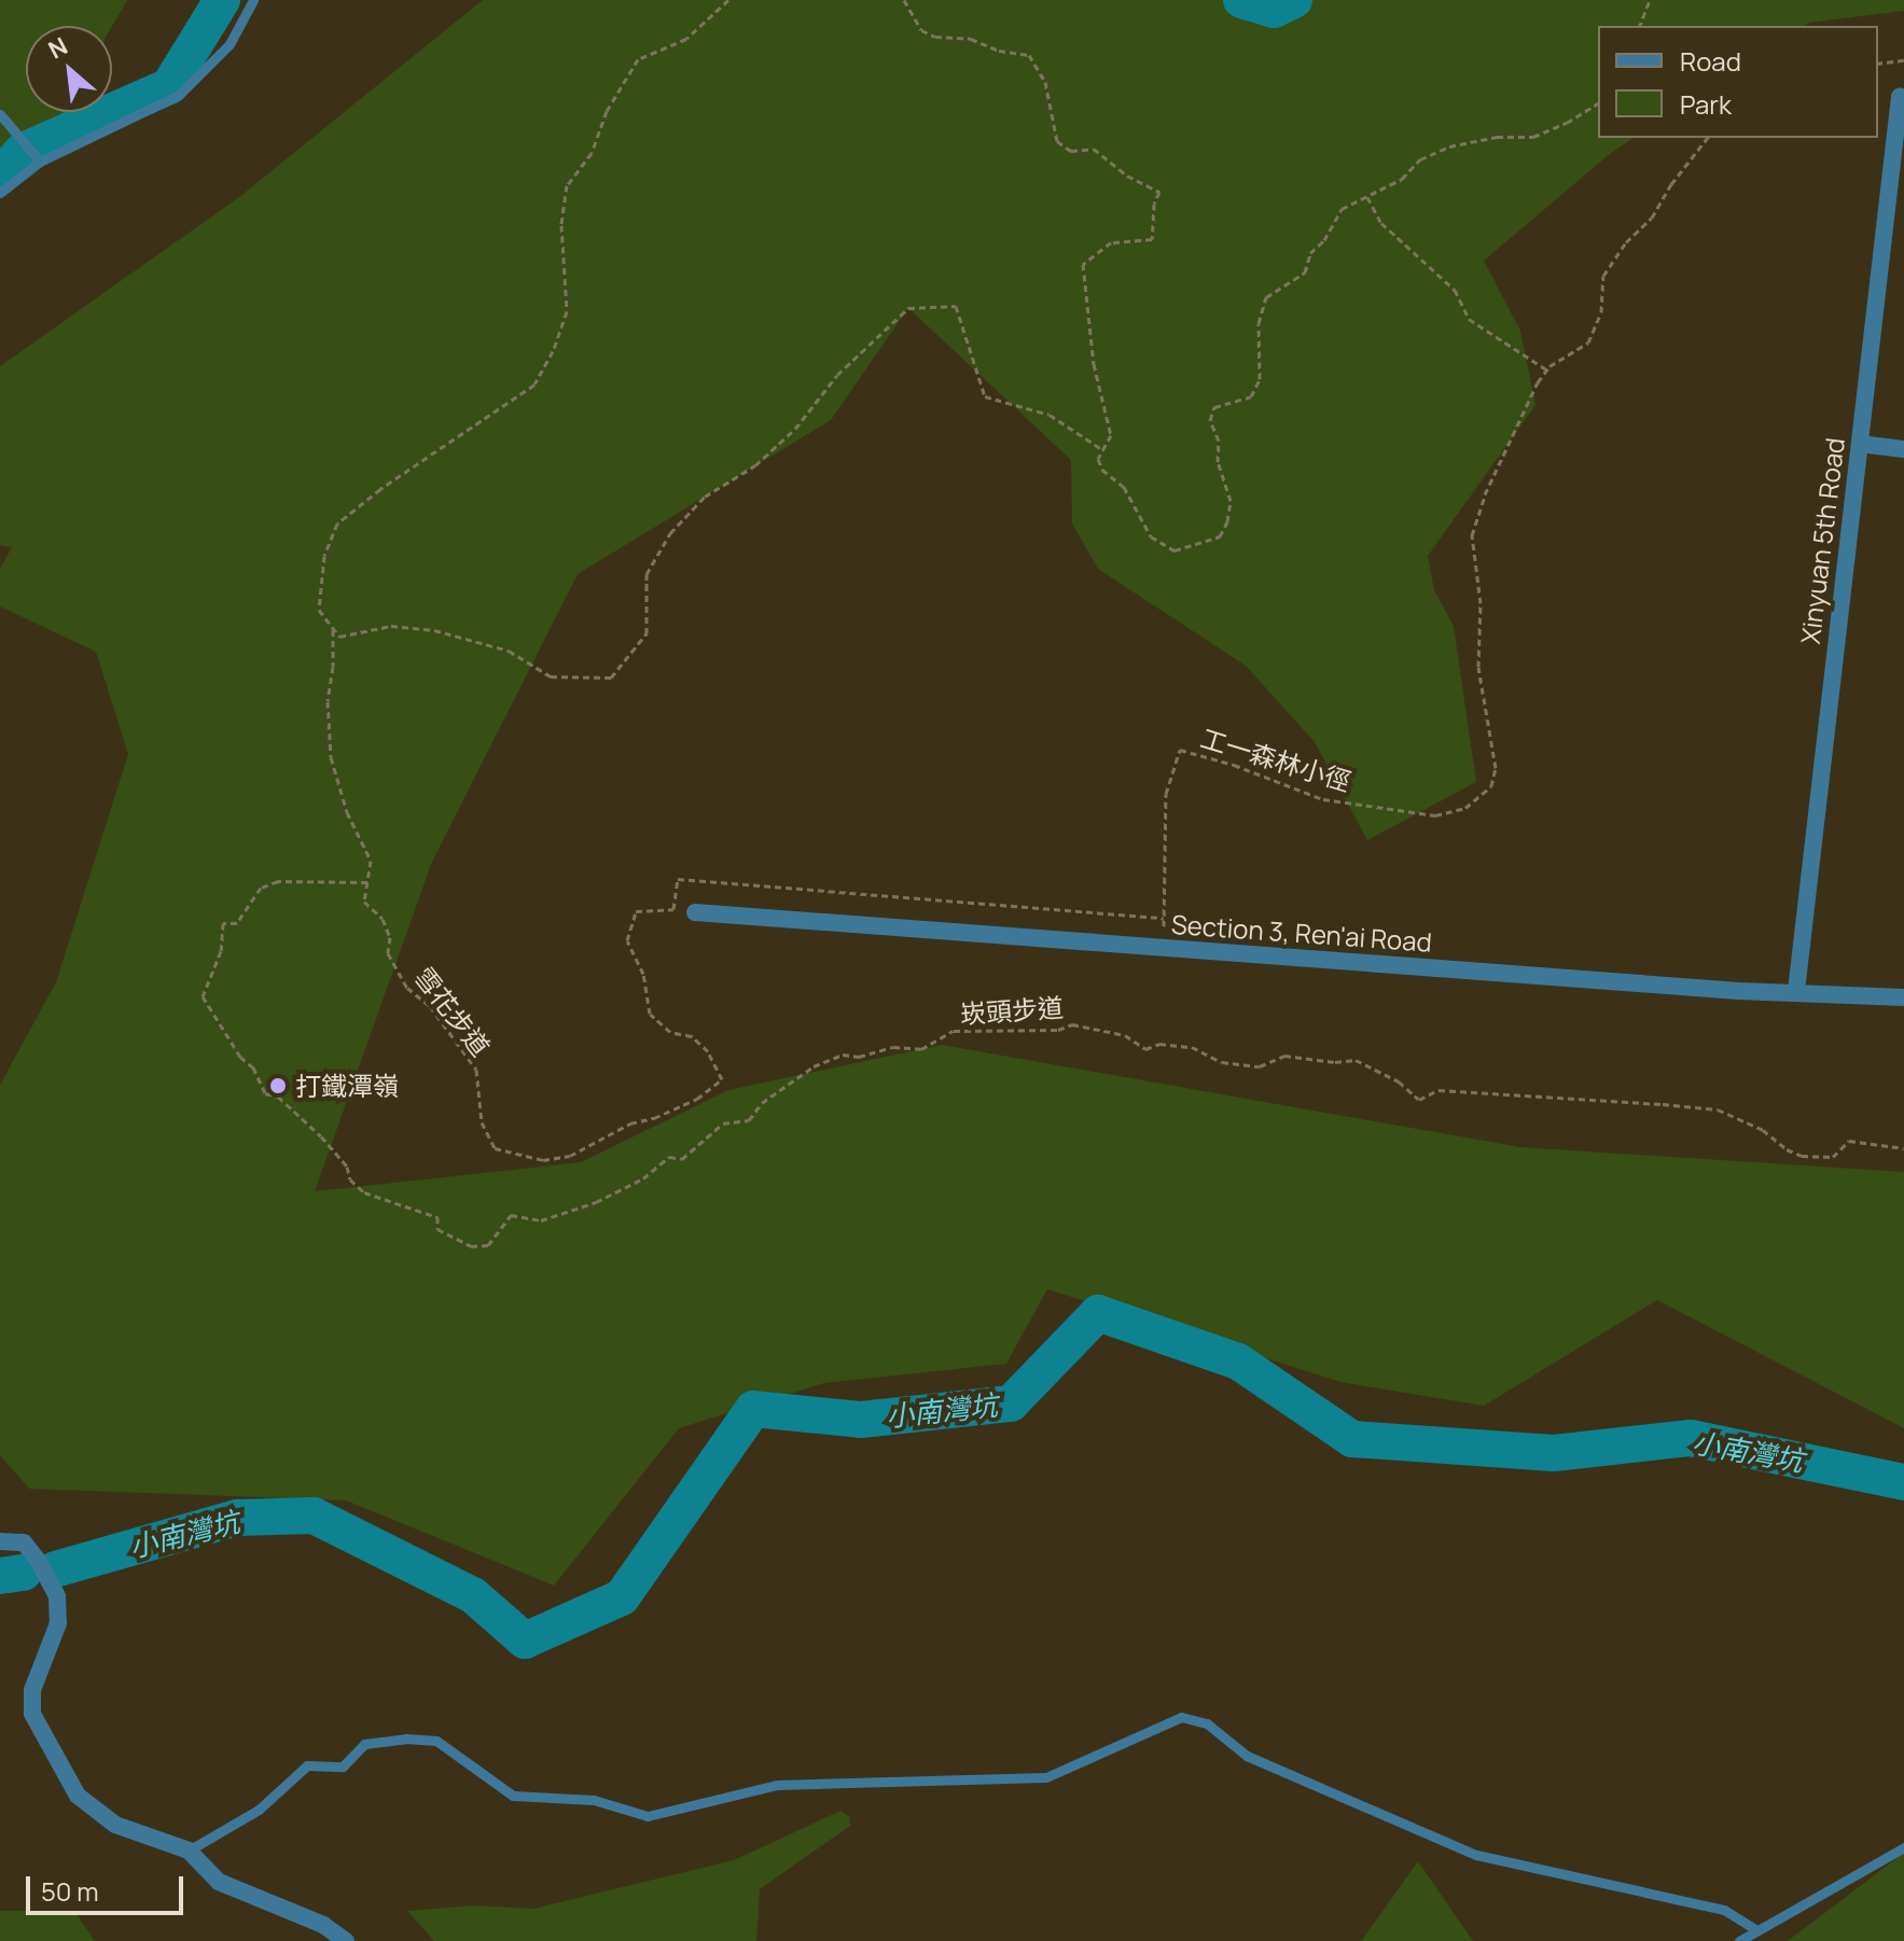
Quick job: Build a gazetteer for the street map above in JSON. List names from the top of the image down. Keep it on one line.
{"streets":{"street":["Xinyuan 5th Road","Section 3, Ren'ai Road"],"path":["工一森林小徑","崁頭步道","雪花步道"]},"crossings":[["Xinyuan 5th Road","Section 3, Ren'ai Road"],["工一森林小徑","Section 3, Ren'ai Road"],["工一森林小徑","雪花步道"],["崁頭步道","雪花步道"]],"water":["小南灣坑"],"places":["打鐵潭嶺"],"legend":["Road","Park"],"scale_bar":"50 m","north":"top left"}
